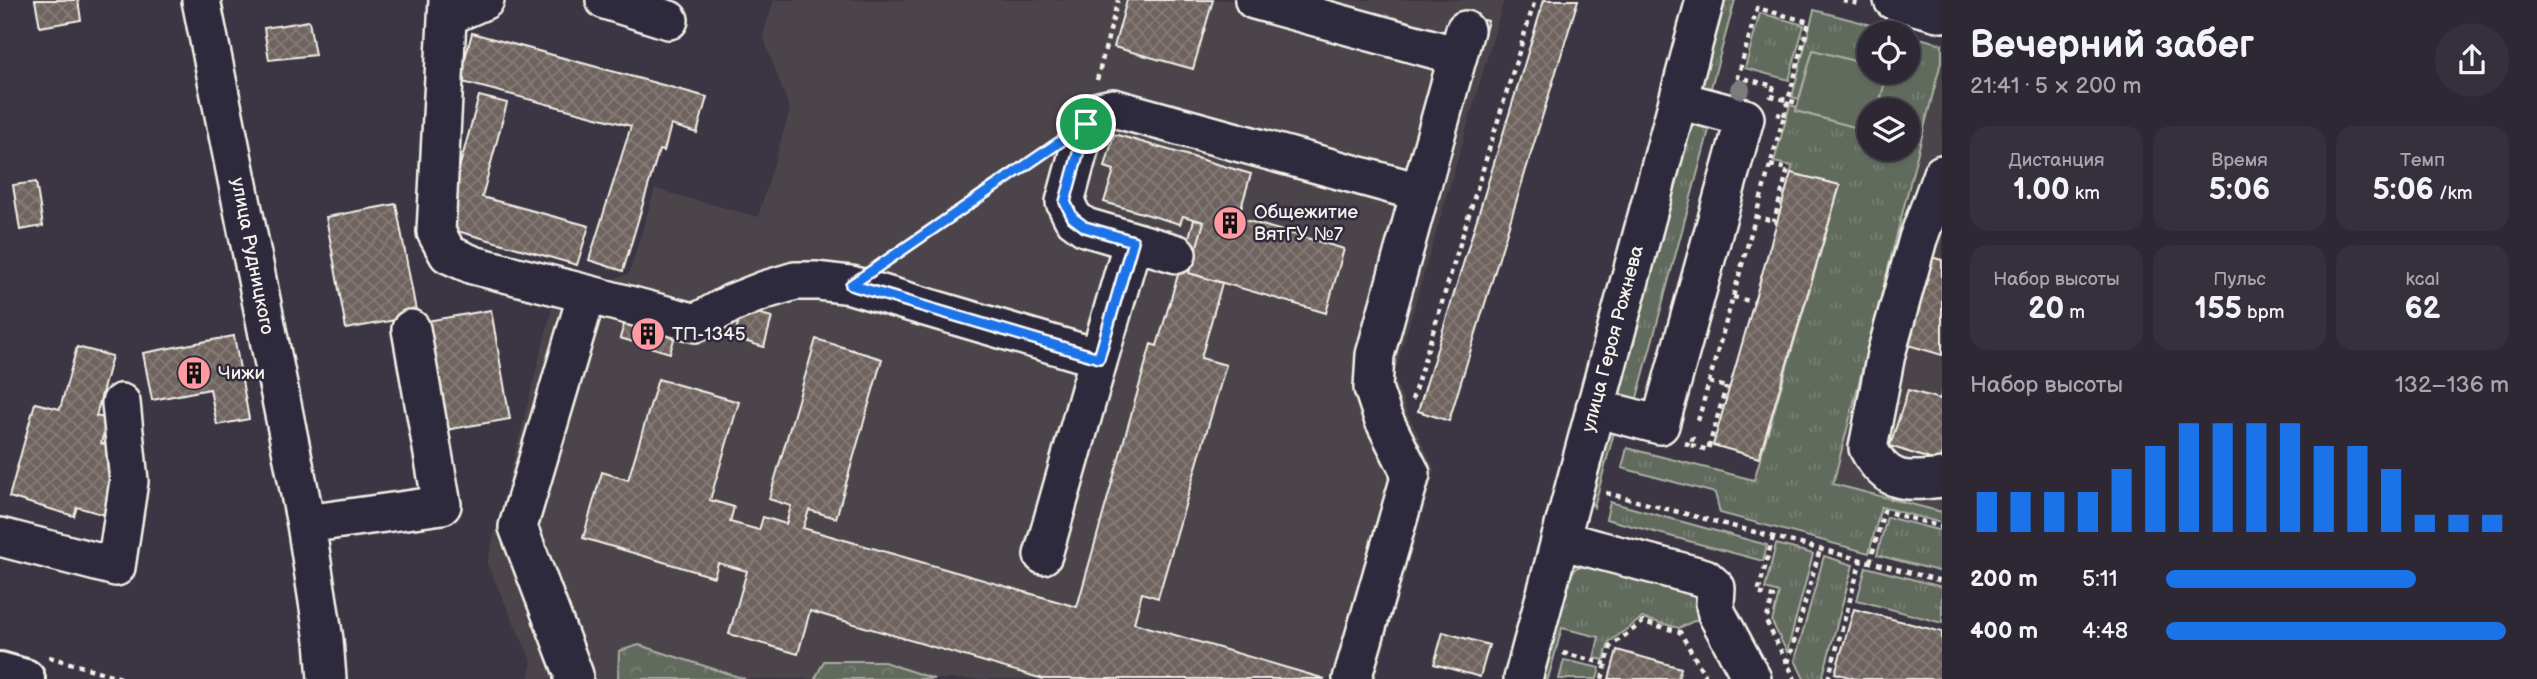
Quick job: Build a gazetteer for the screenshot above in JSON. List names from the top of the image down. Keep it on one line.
{"streets":{"street":["улица Рудницкого","улица Героя Рожнева"]},"places":{"building":["Общежитие ВятГУ №7","ТП-1345","Чижи"]},"page":{"heading":["Вечерний забег","21:41 · 5 × 200 m"],"stats":[["Дистанция","1.00 km"],["Время","5:06"],["Темп","5:06 /km"],["Набор высоты","20 m"],["Пульс","155 bpm"],["kcal","62"]],"chart":["Набор высоты","132–136 m"],"list":[{"name":"200 m","note":"5:11"},{"name":"400 m","note":"4:48"}]}}
